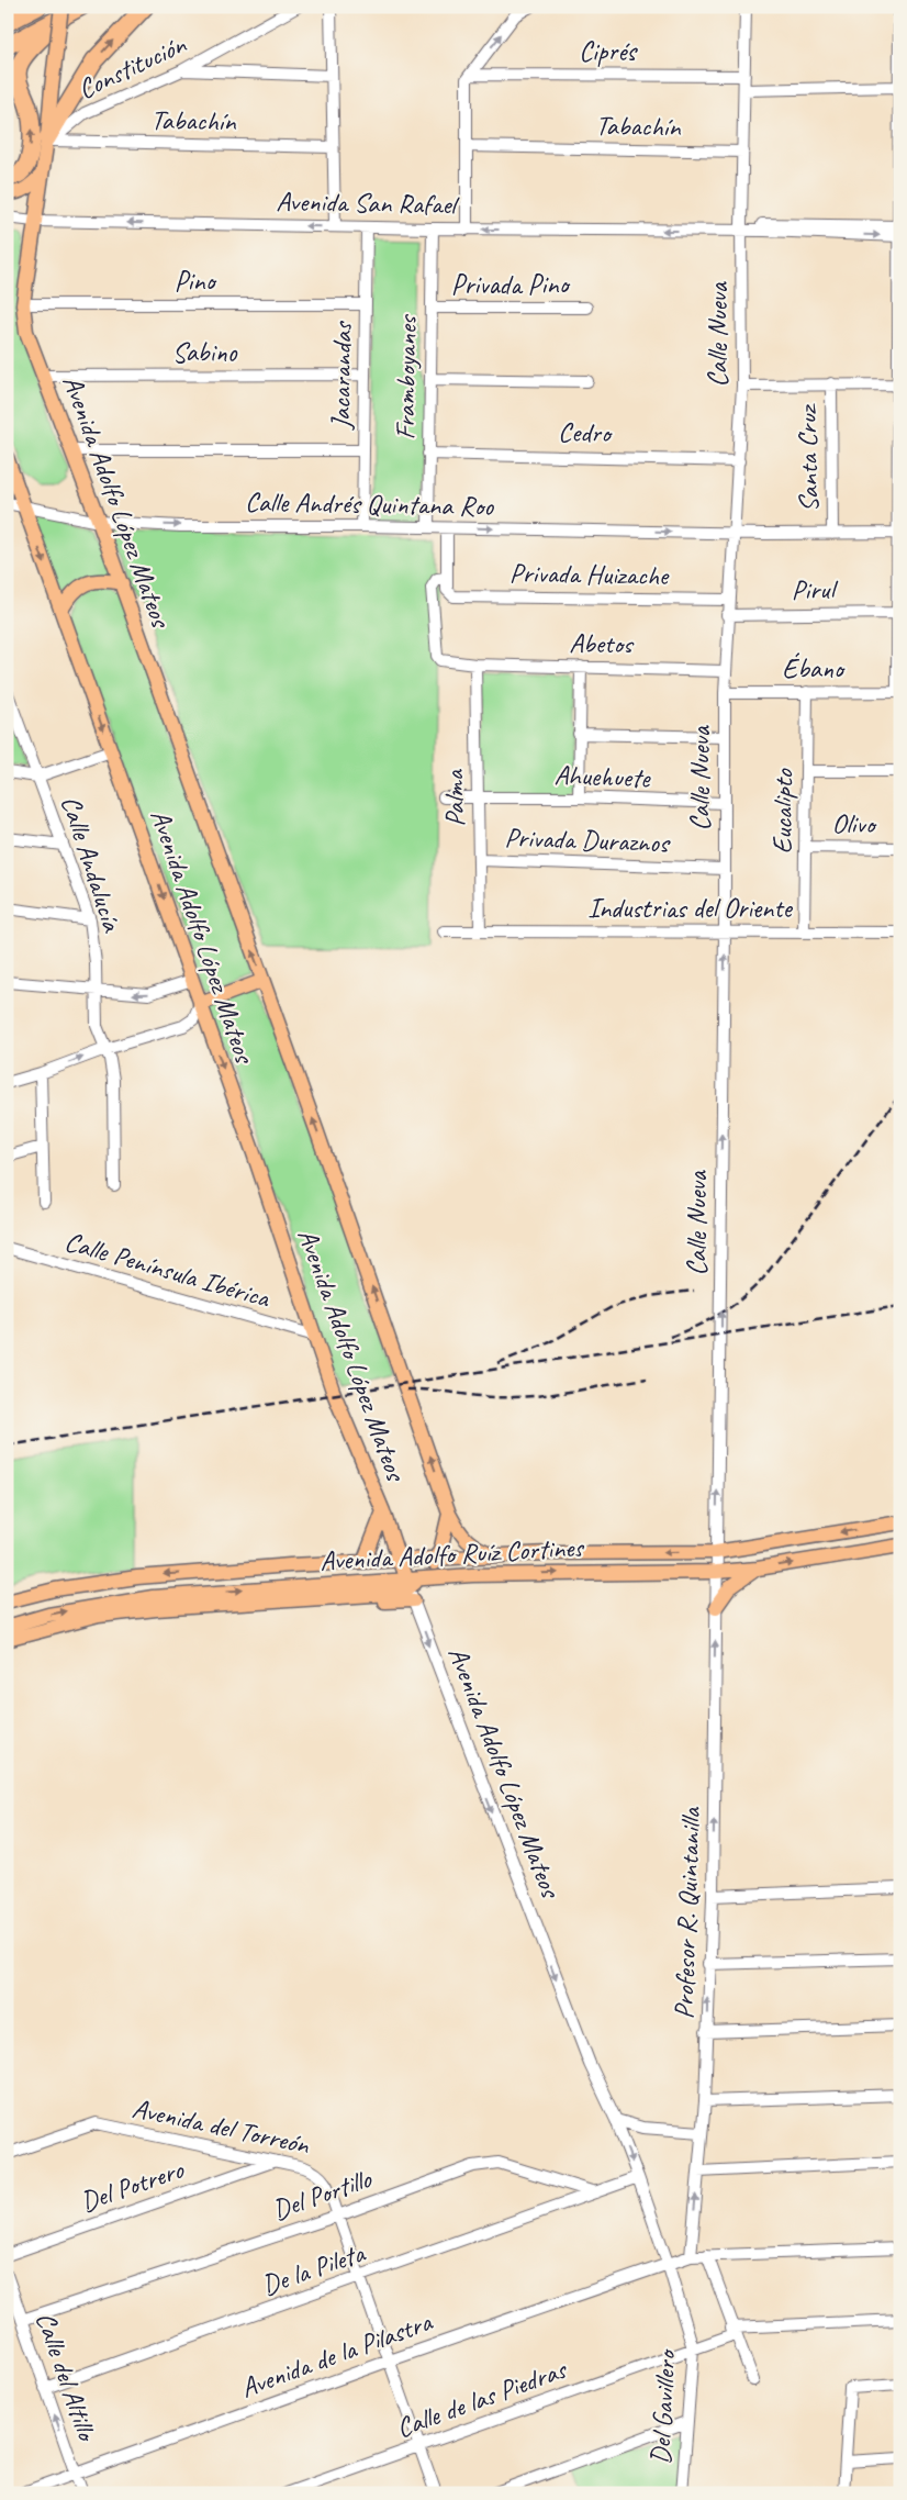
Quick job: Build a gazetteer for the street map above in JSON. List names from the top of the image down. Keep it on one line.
{"streets":{"main road":["Avenida Adolfo López Mateos","Avenida Adolfo Ruíz Cortines"],"street":["Ciprés","Constitución","Tabachín","Avenida San Rafael","Pino","Privada Pino","Calle Nueva","Sabino","Jacarandas","Framboyanes","Cedro","Santa Cruz","Calle Andrés Quintana Roo","Privada Huizache","Pirul","Abetos","Ébano","Ahuehuete","Palma","Eucalipto","Olivo","Privada Duraznos","Calle Andalucía","Industrias del Oriente","Calle Península Ibérica","Profesor R. Quintanilla","Avenida del Torreón","Del Potrero","Del Portillo","De la Pileta","Avenida de la Pilastra","Calle del Altillo","Calle de las Piedras","Del Gavillero"]},"crossings":[["Ciprés","Calle Nueva"],["Constitución","Tabachín"],["Constitución","Avenida Adolfo López Mateos"],["Tabachín","Calle Nueva"],["Tabachín","Avenida Adolfo López Mateos"],["Avenida San Rafael","Calle Nueva"],["Avenida San Rafael","Jacarandas"],["Avenida San Rafael","Framboyanes"],["Avenida San Rafael","Avenida Adolfo López Mateos"],["Pino","Jacarandas"],["Pino","Avenida Adolfo López Mateos"],["Privada Pino","Framboyanes"],["Calle Nueva","Cedro"],["Calle Nueva","Calle Andrés Quintana Roo"],["Calle Nueva","Privada Huizache"],["Calle Nueva","Pirul"],["Calle Nueva","Abetos"],["Calle Nueva","Ébano"],["Calle Nueva","Ahuehuete"],["Calle Nueva","Privada Duraznos"],["Calle Nueva","Industrias del Oriente"],["Calle Nueva","Avenida Adolfo Ruíz Cortines"],["Calle Nueva","Profesor R. Quintanilla"],["Sabino","Jacarandas"],["Sabino","Avenida Adolfo López Mateos"],["Jacarandas","Calle Andrés Quintana Roo"],["Framboyanes","Cedro"],["Framboyanes","Calle Andrés Quintana Roo"],["Santa Cruz","Calle Andrés Quintana Roo"],["Avenida Adolfo López Mateos","Calle Andrés Quintana Roo"],["Avenida Adolfo López Mateos","Calle Península Ibérica"],["Avenida Adolfo López Mateos","Avenida Adolfo Ruíz Cortines"],["Avenida Adolfo López Mateos","Avenida de la Pilastra"],["Avenida Adolfo López Mateos","Del Gavillero"],["Privada Huizache","Abetos"],["Abetos","Palma"],["Ébano","Eucalipto"],["Ahuehuete","Palma"],["Palma","Privada Duraznos"],["Palma","Industrias del Oriente"],["Eucalipto","Olivo"],["Eucalipto","Industrias del Oriente"],["Avenida Adolfo Ruíz Cortines","Profesor R. Quintanilla"],["Profesor R. Quintanilla","Avenida de la Pilastra"],["Avenida del Torreón","Del Potrero"],["Avenida del Torreón","Del Portillo"],["Avenida del Torreón","De la Pileta"],["Avenida del Torreón","Avenida de la Pilastra"],["Avenida del Torreón","Calle de las Piedras"],["Del Portillo","De la Pileta"],["Del Portillo","Calle del Altillo"],["De la Pileta","Calle del Altillo"],["Avenida de la Pilastra","Calle del Altillo"],["Avenida de la Pilastra","Del Gavillero"],["Calle de las Piedras","Del Gavillero"]],"one_way":["Avenida San Rafael","Calle Nueva","Profesor R. Quintanilla","Calle del Altillo"]}
